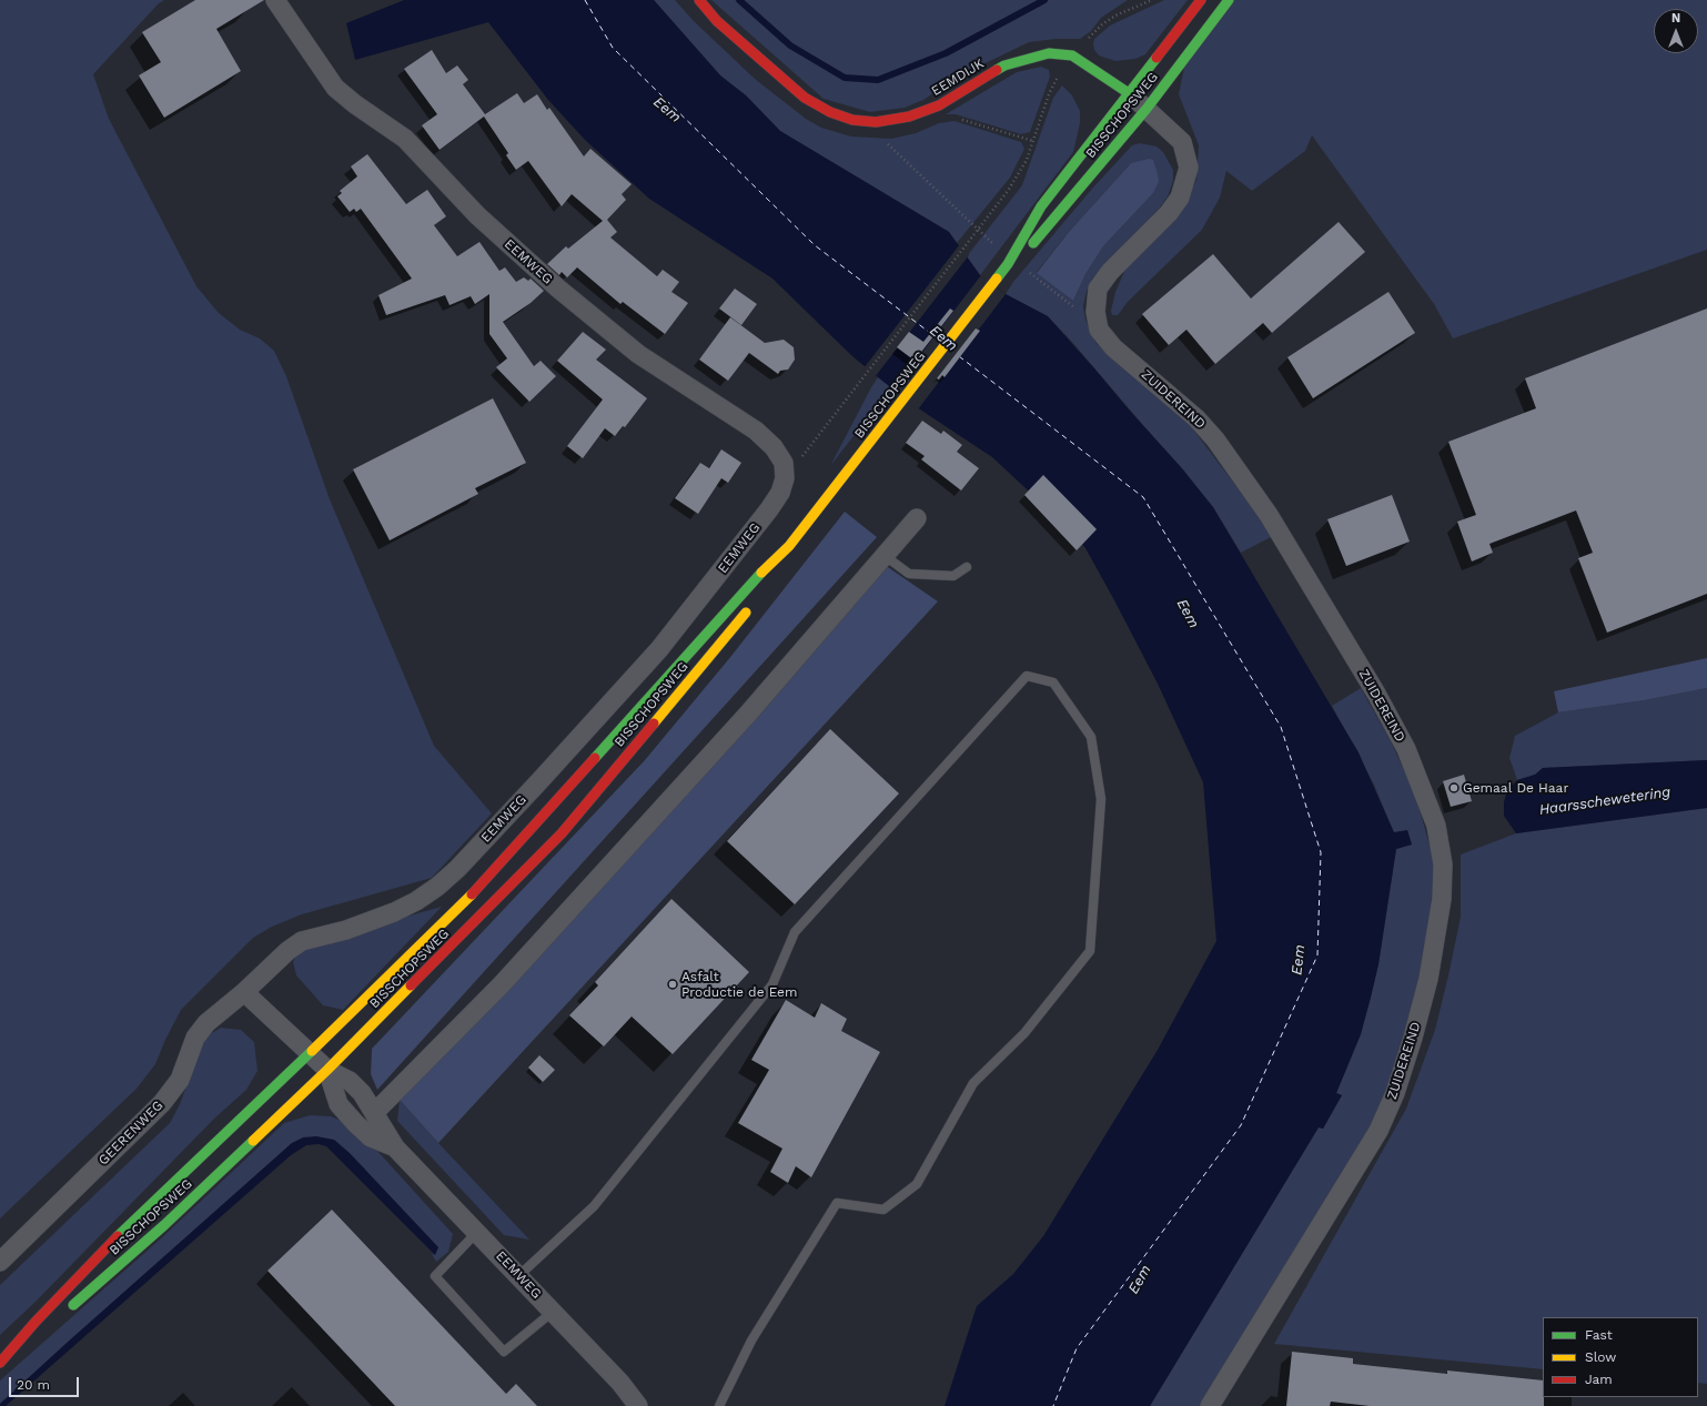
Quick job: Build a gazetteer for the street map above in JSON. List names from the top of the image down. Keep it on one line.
{"streets":{"main road":["EEMDIJK","BISSCHOPSWEG"],"street":["EEMWEG","ZUIDEREIND","GEERENWEG"]},"crossings":[["EEMDIJK","BISSCHOPSWEG"],["EEMDIJK","ZUIDEREIND"],["BISSCHOPSWEG","EEMWEG"],["BISSCHOPSWEG","ZUIDEREIND"],["EEMWEG","GEERENWEG"]],"water":["Eem","Haarsschewetering"],"places":["Gemaal De Haar","Asfalt Productie de Eem"],"legend":["Fast","Slow","Jam"],"scale_bar":"20 m","north":"top"}
